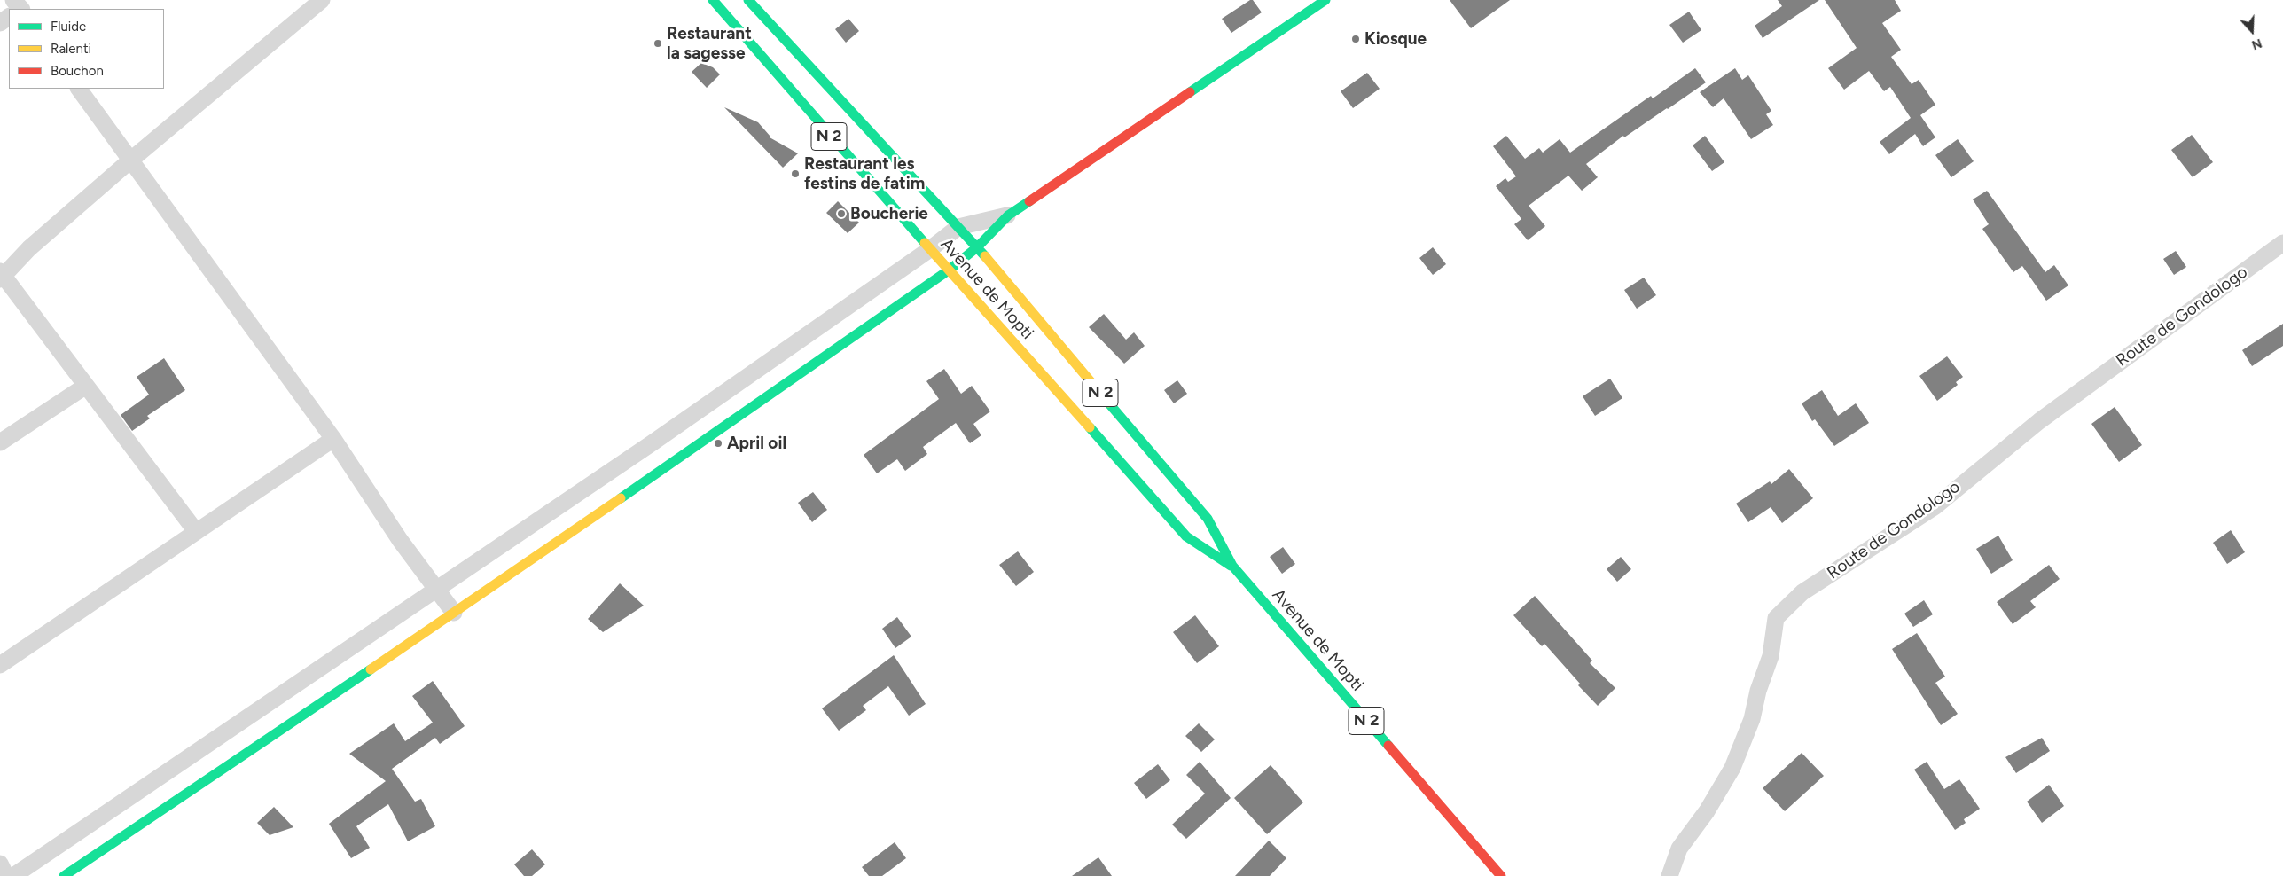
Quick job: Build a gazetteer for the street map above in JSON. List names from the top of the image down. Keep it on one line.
{"streets":{"main road":["N 2","Avenue de Mopti"],"street":["Route de Gondologo"]},"places":["Kiosque","Restaurant la sagesse","Restaurant les festins de fatim","Boucherie","April oil"],"legend":["Fluide","Ralenti","Bouchon"],"north":"bottom"}
